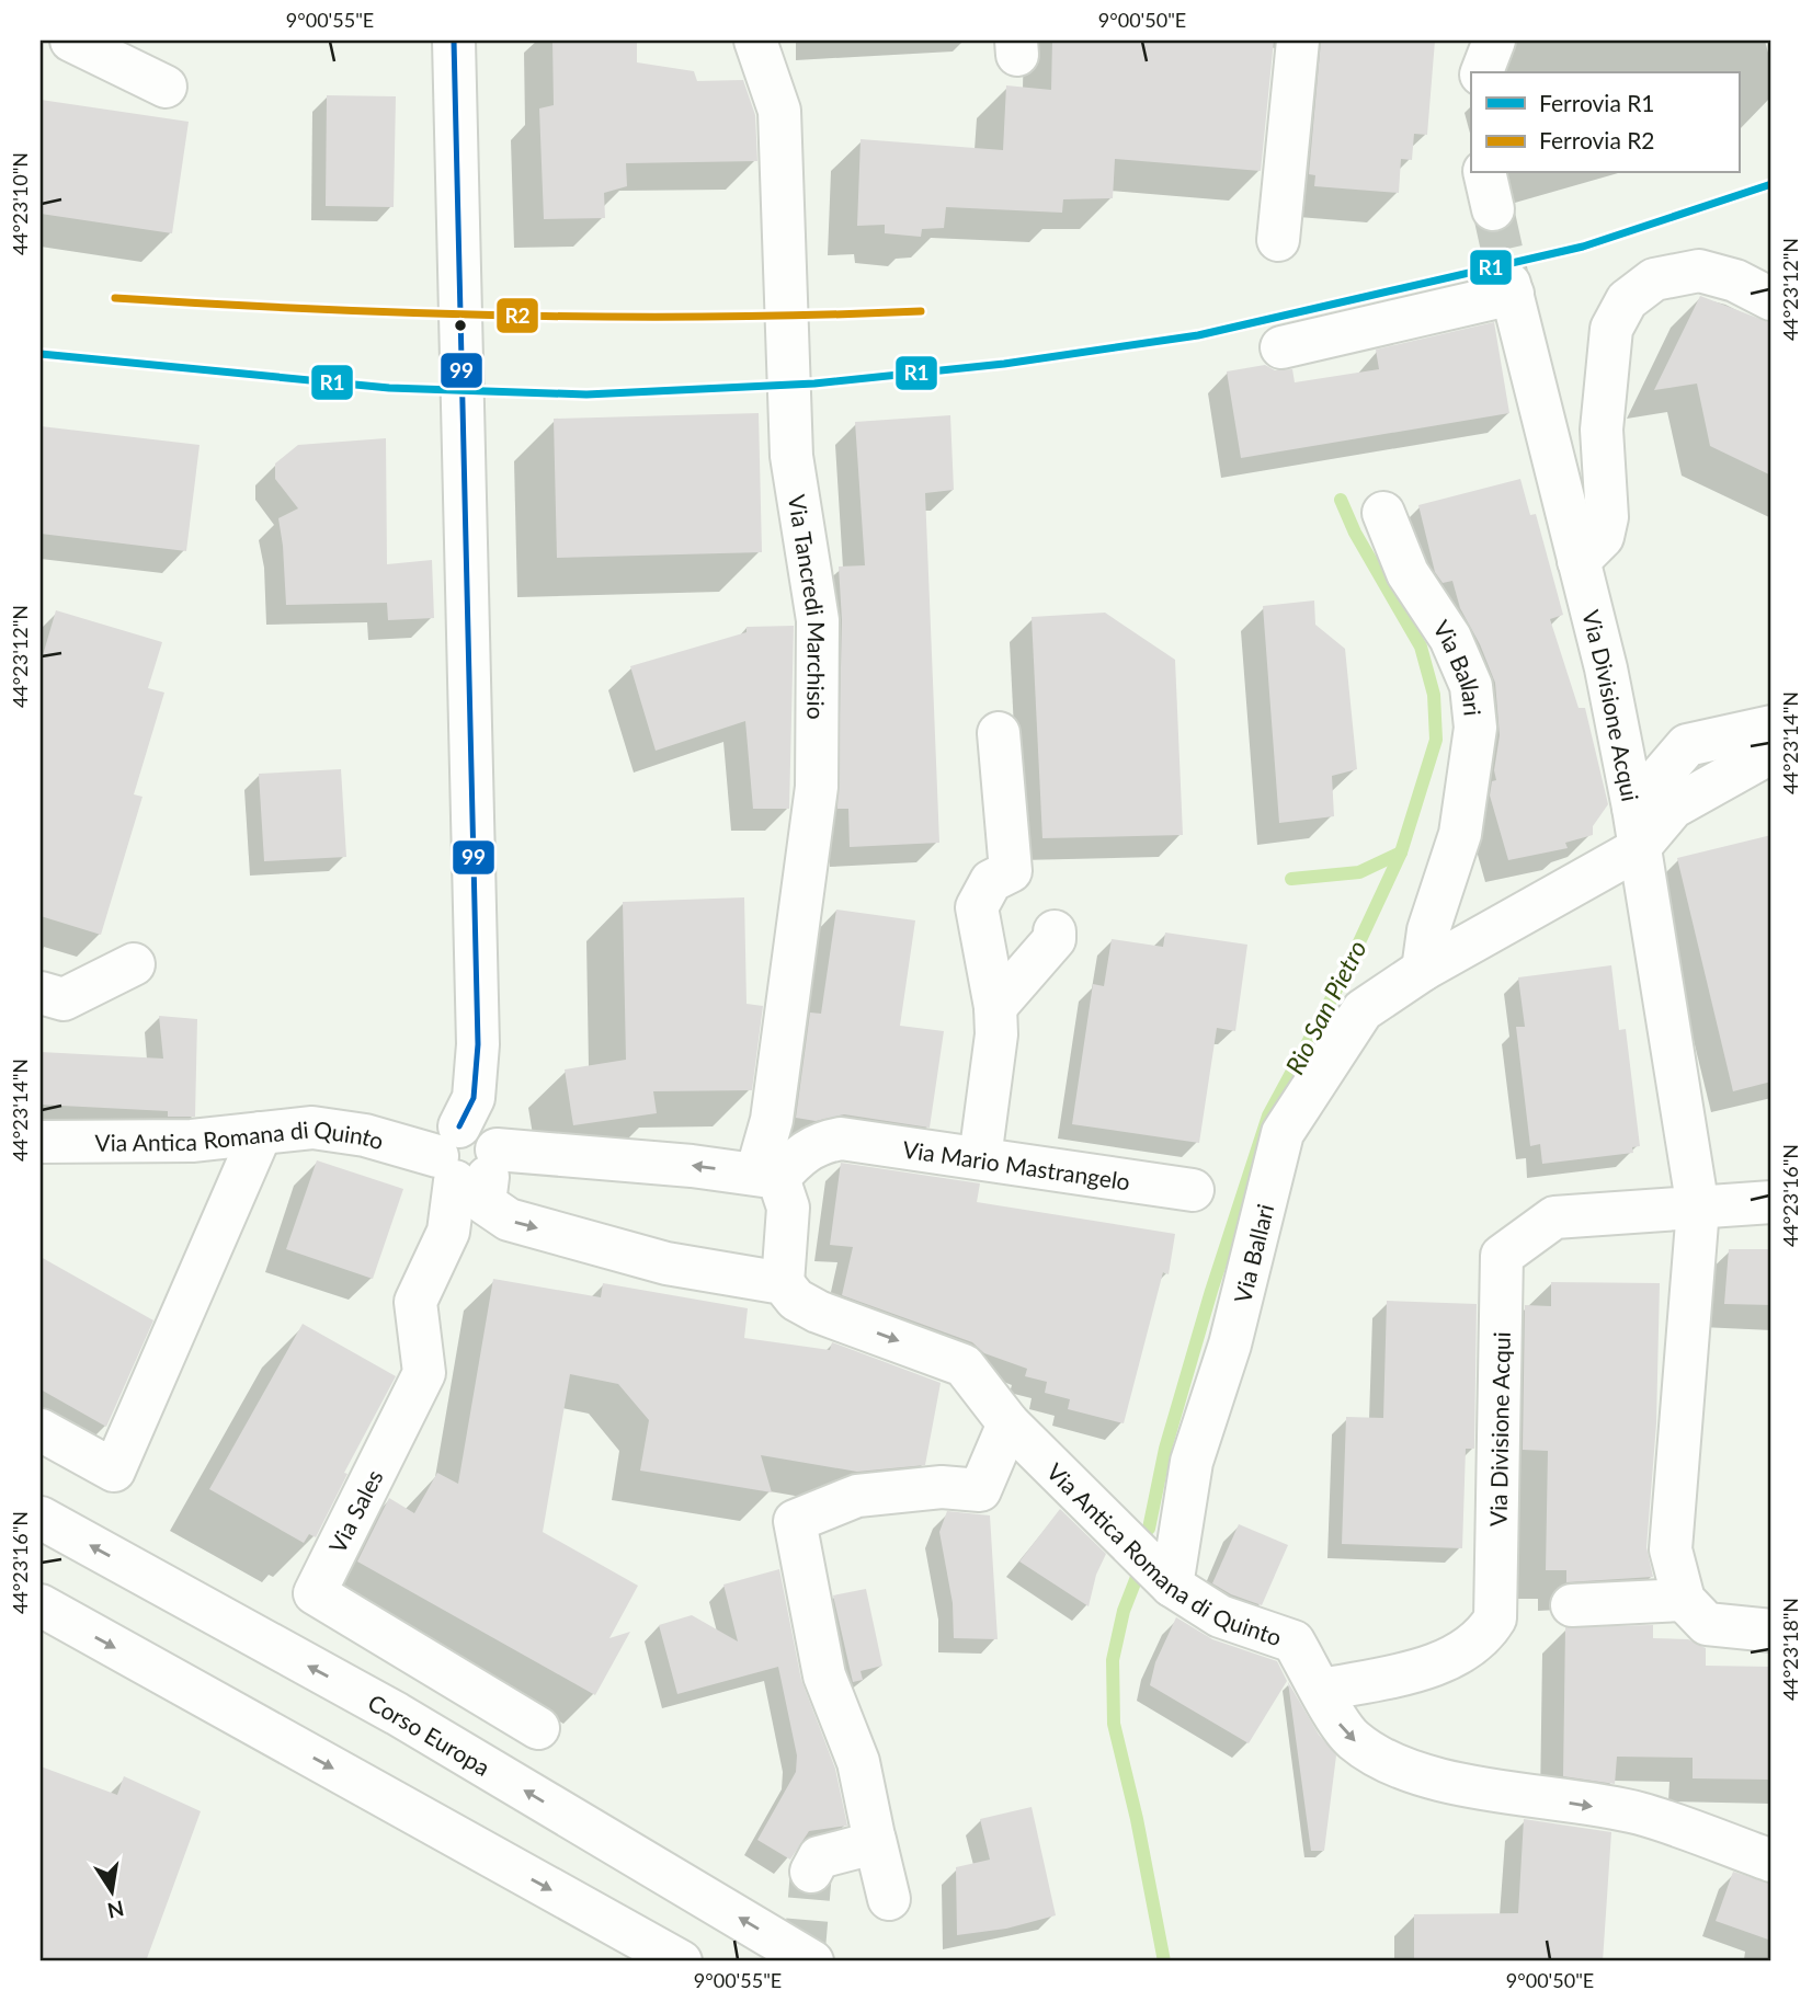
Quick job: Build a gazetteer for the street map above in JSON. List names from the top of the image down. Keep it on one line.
{"streets":{"street":["Via Tancredi Marchisio","Via Ballari","Via Divisione Acqui","Via Antica Romana di Quinto","Via Mario Mastrangelo","Via Sales","Corso Europa"]},"crossings":[["Via Tancredi Marchisio","Via Antica Romana di Quinto"],["Via Tancredi Marchisio","Via Mario Mastrangelo"],["Via Ballari","Via Divisione Acqui"],["Via Ballari","Via Antica Romana di Quinto"],["Via Divisione Acqui","Via Antica Romana di Quinto"],["Via Antica Romana di Quinto","Via Mario Mastrangelo"],["Via Antica Romana di Quinto","Via Sales"]],"water":["Rio San Pietro"],"lines":["transit line 99","rail line R1","rail line R2"],"legend":["Ferrovia R1","Ferrovia R2"],"north":"bottom","coordinates":["9°00'55\"E","9°00'50\"E","44°23'10\"N","44°23'12\"N","44°23'14\"N","44°23'16\"N","44°23'18\"N"]}
